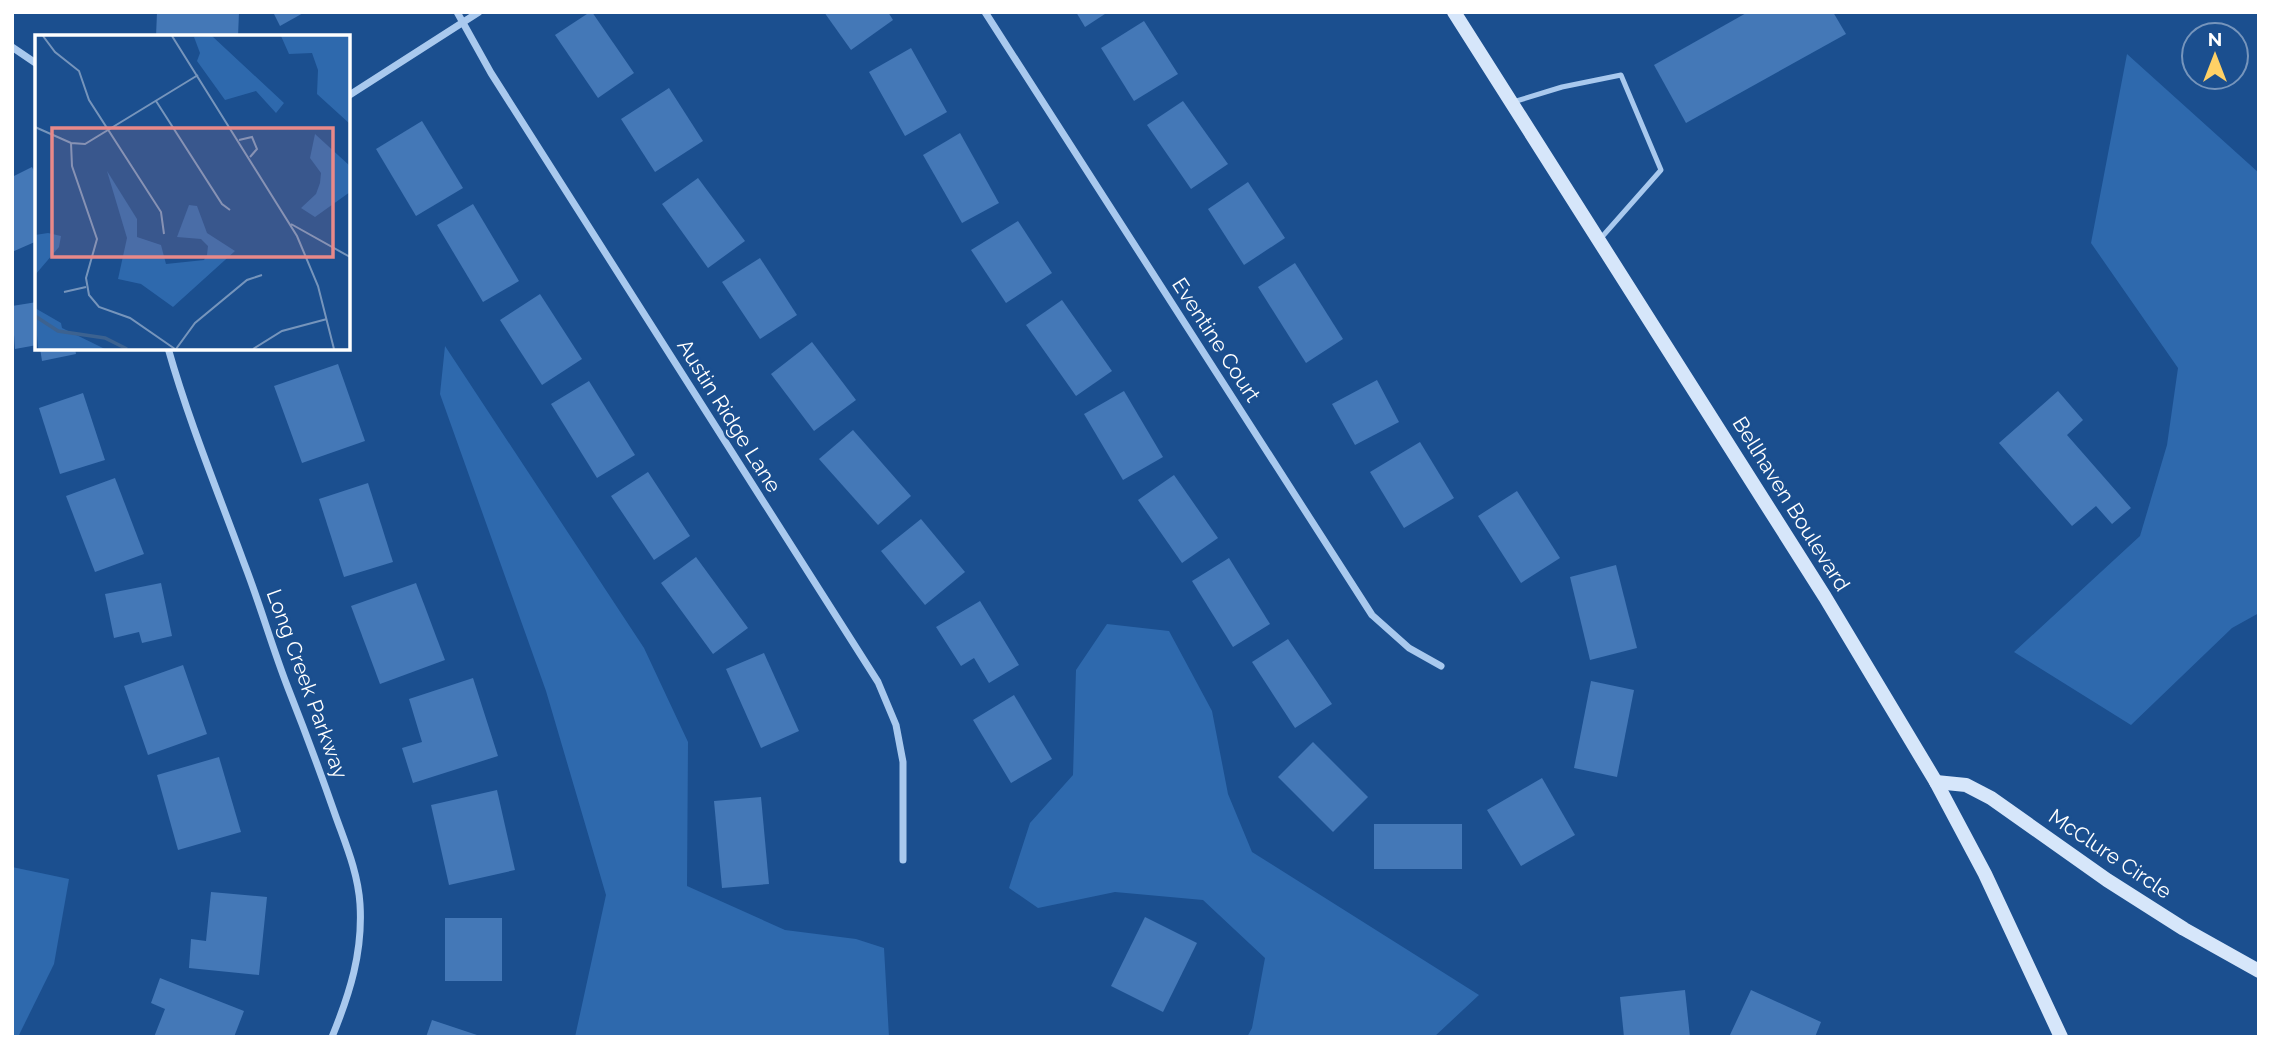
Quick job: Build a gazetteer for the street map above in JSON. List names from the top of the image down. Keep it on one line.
{"streets":{"main road":["Bellhaven Boulevard","McClure Circle"],"street":["Eventine Court","Austin Ridge Lane","Long Creek Parkway"]},"crossings":[["Bellhaven Boulevard","McClure Circle"]],"north":"top"}
